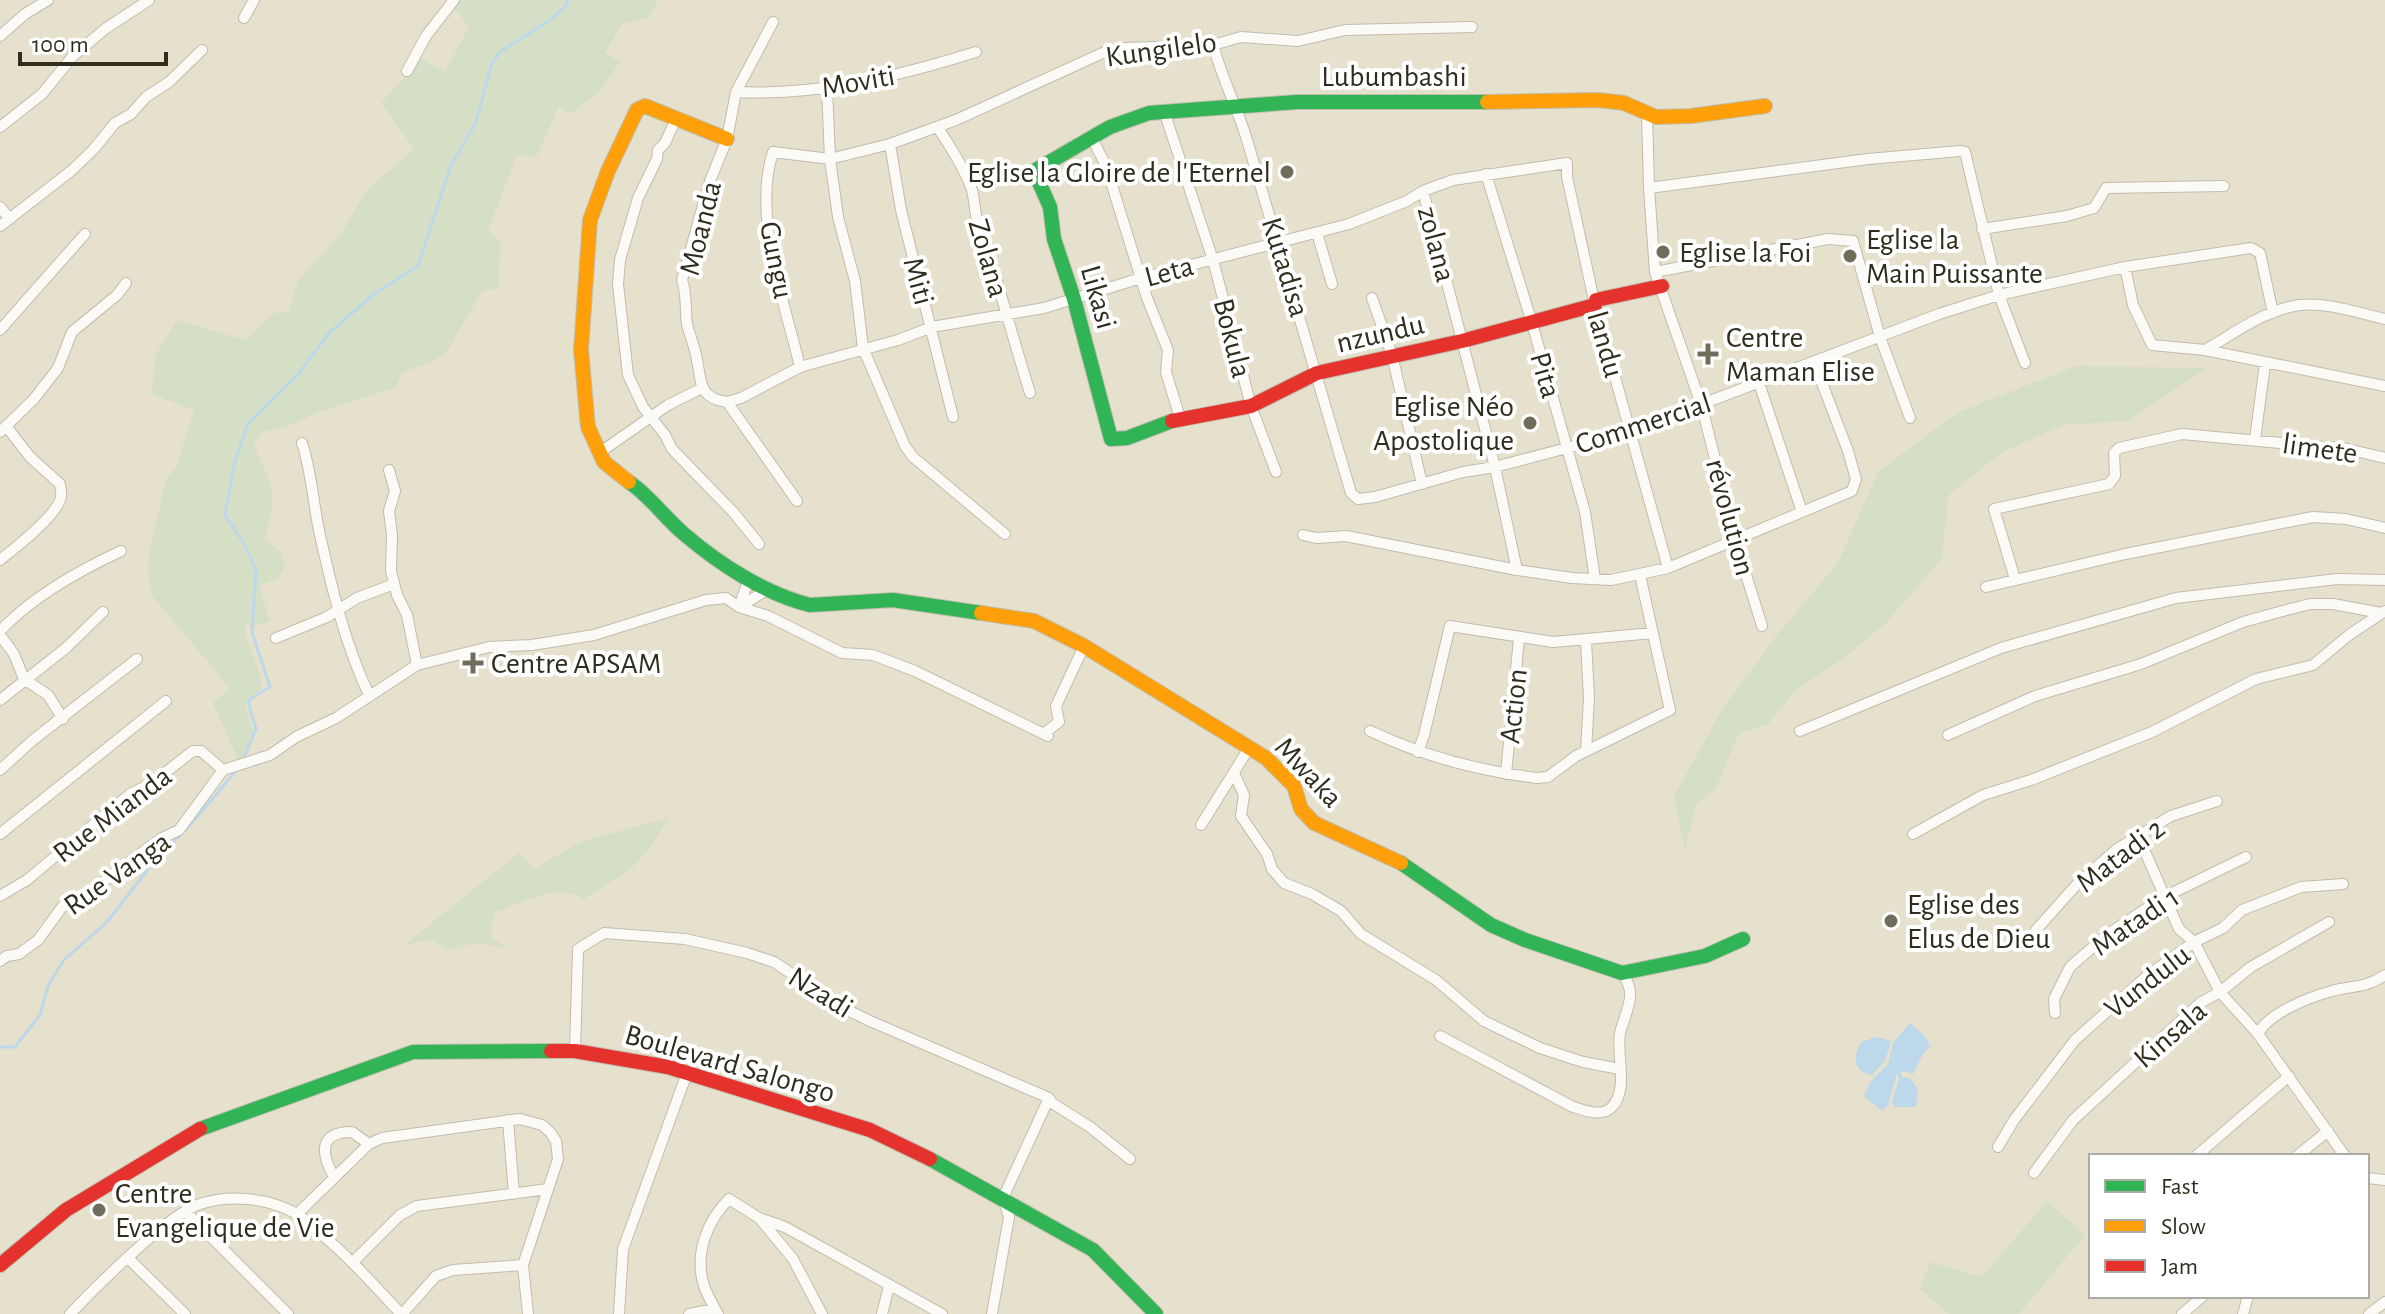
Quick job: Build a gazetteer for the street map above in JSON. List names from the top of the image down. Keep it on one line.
{"streets":{"street":["Kungilelo","Lubumbashi","Moviti","Moanda","zolana","Zolana","Gungu","Kutadisa","Leta","Miti","Likasi","nzundu","Bokula","landu","Pita","Commercial","limete","révolution","Action","Mwaka","Rue Mianda","Matadi 2","Rue Vanga","Matadi 1","Vundulu","Nzadi","Kinsala","Boulevard Salongo"]},"crossings":[["Kungilelo","Zolana"],["Kungilelo","Gungu"],["Kungilelo","Kutadisa"],["Kungilelo","Miti"],["Lubumbashi","Kutadisa"],["Lubumbashi","Likasi"],["Lubumbashi","Bokula"],["Lubumbashi","révolution"],["Moviti","Moanda"],["zolana","Leta"],["zolana","nzundu"],["zolana","Commercial"],["Zolana","Leta"],["Gungu","Leta"],["Kutadisa","Leta"],["Kutadisa","nzundu"],["Kutadisa","Commercial"],["Leta","Miti"],["Leta","Likasi"],["Leta","Bokula"],["Leta","landu"],["Leta","Pita"],["Likasi","nzundu"],["nzundu","Bokula"],["nzundu","landu"],["nzundu","Pita"],["nzundu","Commercial"],["nzundu","révolution"],["landu","Commercial"],["Pita","Commercial"],["Commercial","révolution"],["Rue Mianda","Rue Vanga"],["Nzadi","Boulevard Salongo"]],"places":{"other":["Eglise la Gloire de l'Eternel","Eglise la Foi","Eglise la Main Puissante","Eglise Néo Apostolique","Eglise des Elus de Dieu","Centre Evangelique de Vie"],"health":["Centre Maman Elise","Centre APSAM"]},"legend":["Fast","Slow","Jam"],"scale_bar":"100 m"}
